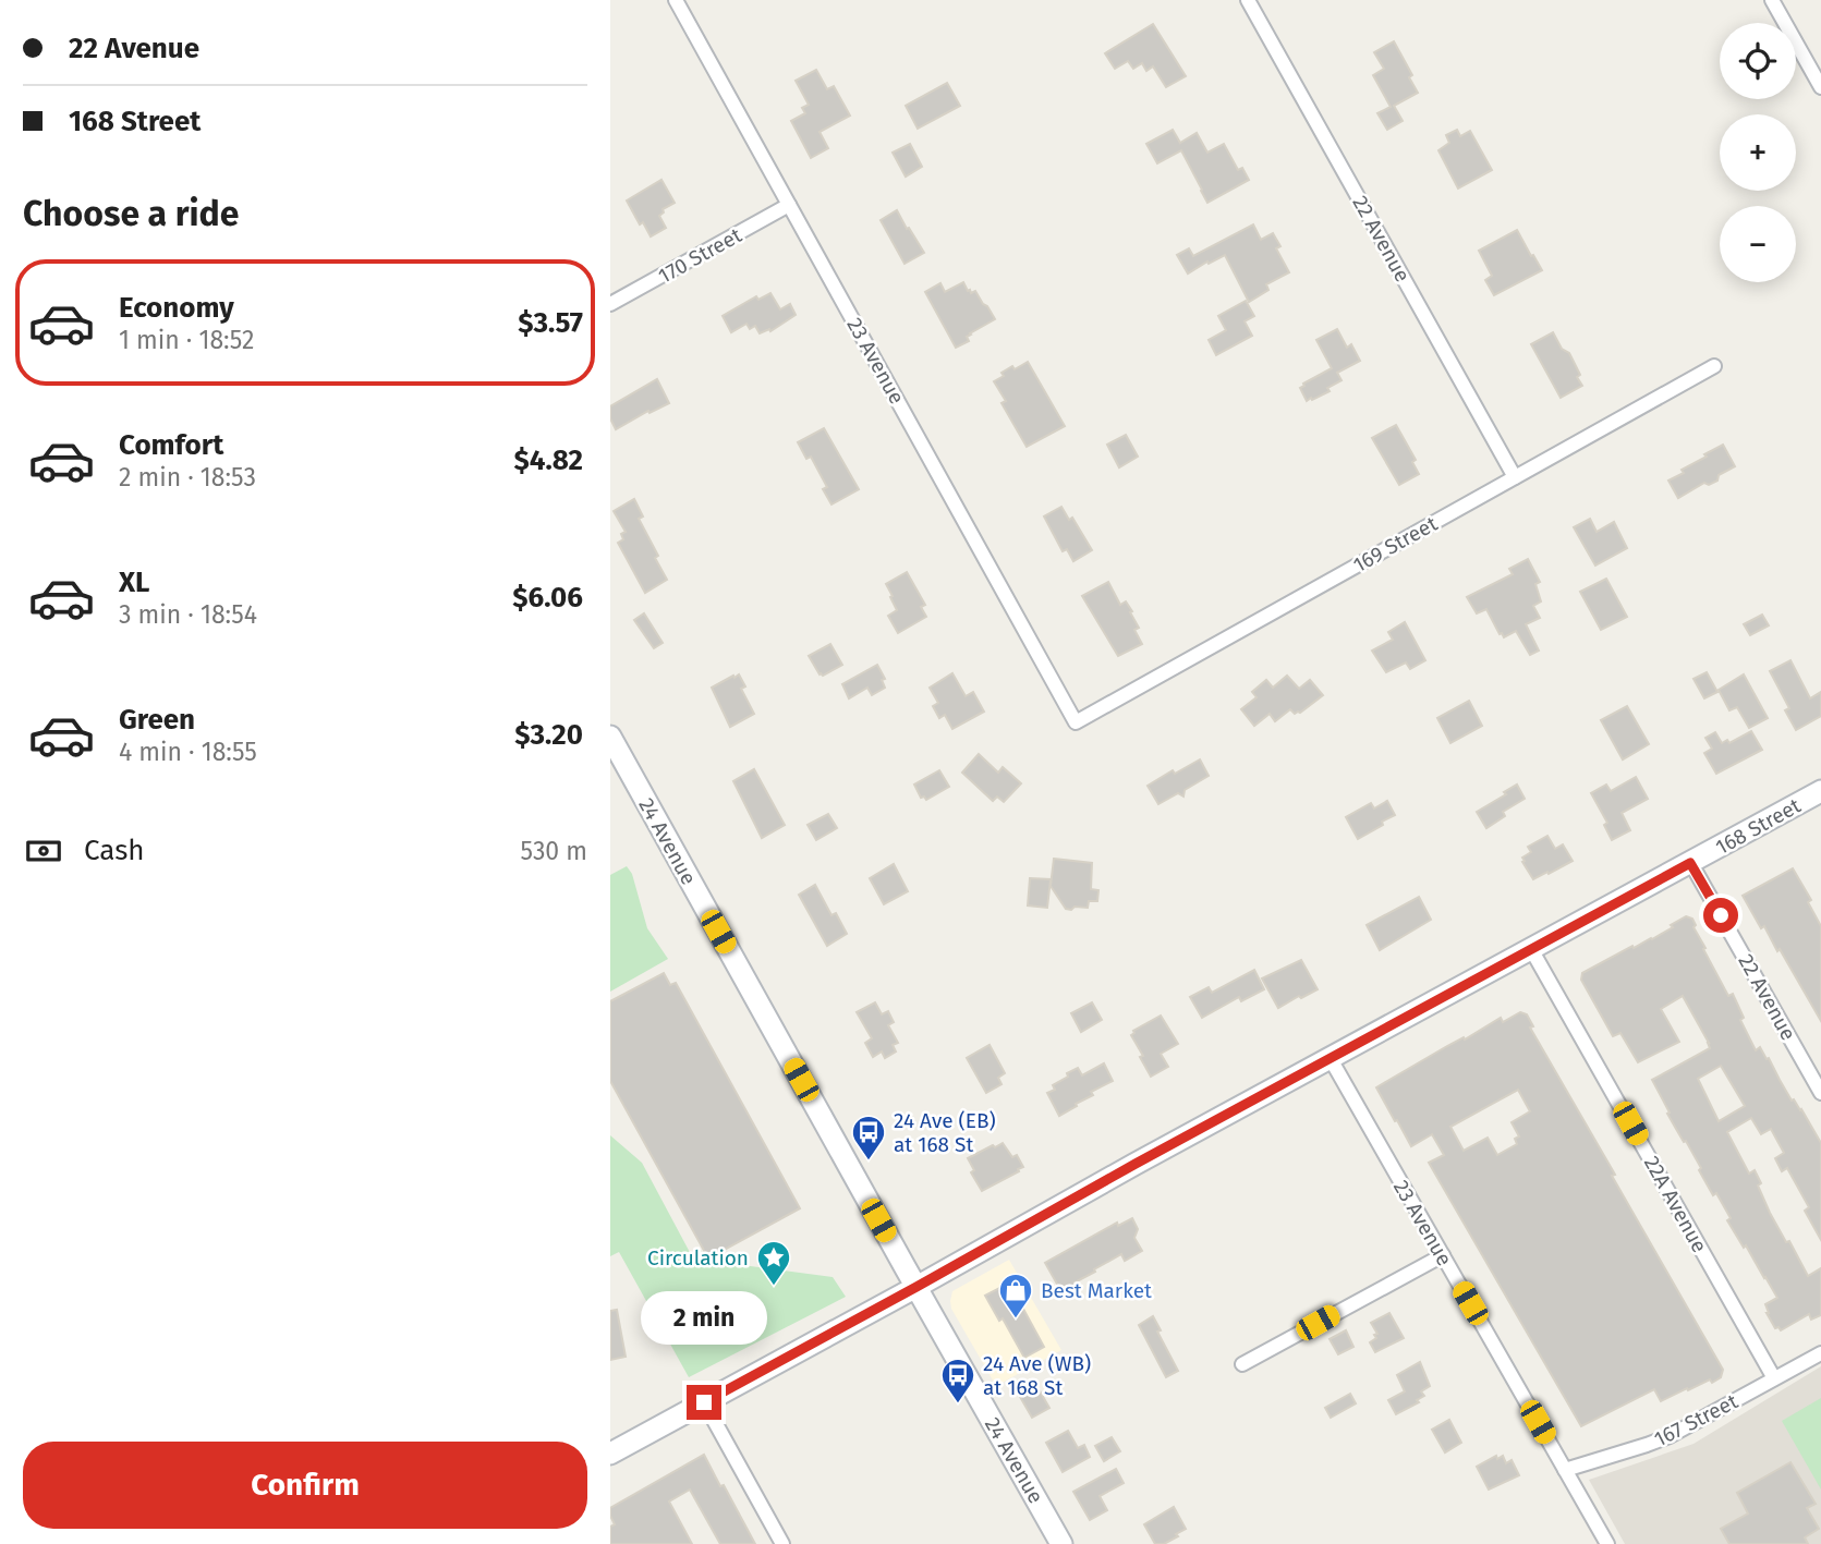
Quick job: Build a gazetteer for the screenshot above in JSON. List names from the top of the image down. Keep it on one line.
{"streets":{"main road":["168 Street","24 Avenue"],"street":["22 Avenue","170 Street","23 Avenue","169 Street","22A Avenue","167 Street"]},"crossings":[["22 Avenue","169 Street"],["22 Avenue","168 Street"],["170 Street","23 Avenue"],["23 Avenue","169 Street"],["23 Avenue","168 Street"],["23 Avenue","167 Street"],["168 Street","24 Avenue"],["168 Street","22A Avenue"],["22A Avenue","167 Street"]],"places":{"bus stop":["24 Ave (EB) at 168 St","24 Ave (WB) at 168 St"],"place":["Circulation"],"shop":["Best Market"]},"page":{"banner":["22 Avenue","168 Street"],"map_buttons":["+","−"],"heading":"Choose a ride","list":[{"name":"Economy","note":"1 min · 18:52","value":"$3.57"},{"name":"Comfort","note":"2 min · 18:53","value":"$4.82"},{"name":"XL","note":"3 min · 18:54","value":"$6.06"},{"name":"Green","note":"4 min · 18:55","value":"$3.20"}],"pay":["Cash","530 m"],"bubble":"2 min","buttons":"Confirm"}}
